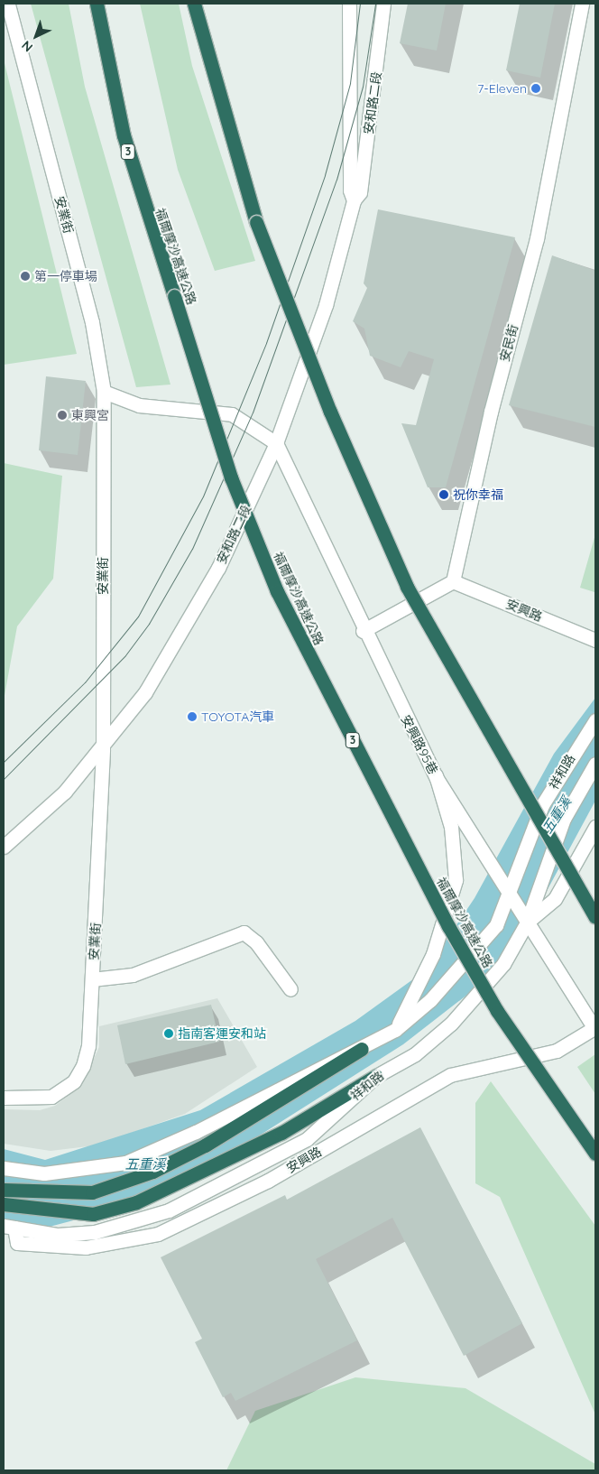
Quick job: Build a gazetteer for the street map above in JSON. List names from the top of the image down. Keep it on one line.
{"streets":{"highway":["3","福爾摩沙高速公路"],"street":["安和路二段","安業街","安民街","安興路","安興路95巷","祥和路"]},"crossings":[["安和路二段","安業街"],["安和路二段","安興路95巷"],["安民街","安興路"],["安興路","安興路95巷"],["安興路","祥和路"],["安興路95巷","祥和路"]],"water":["五重溪"],"places":["7-Eleven","第一停車場","東興宮","祝你幸福","TOYOTA汽車","指南客運安和站"],"north":"bottom left"}
